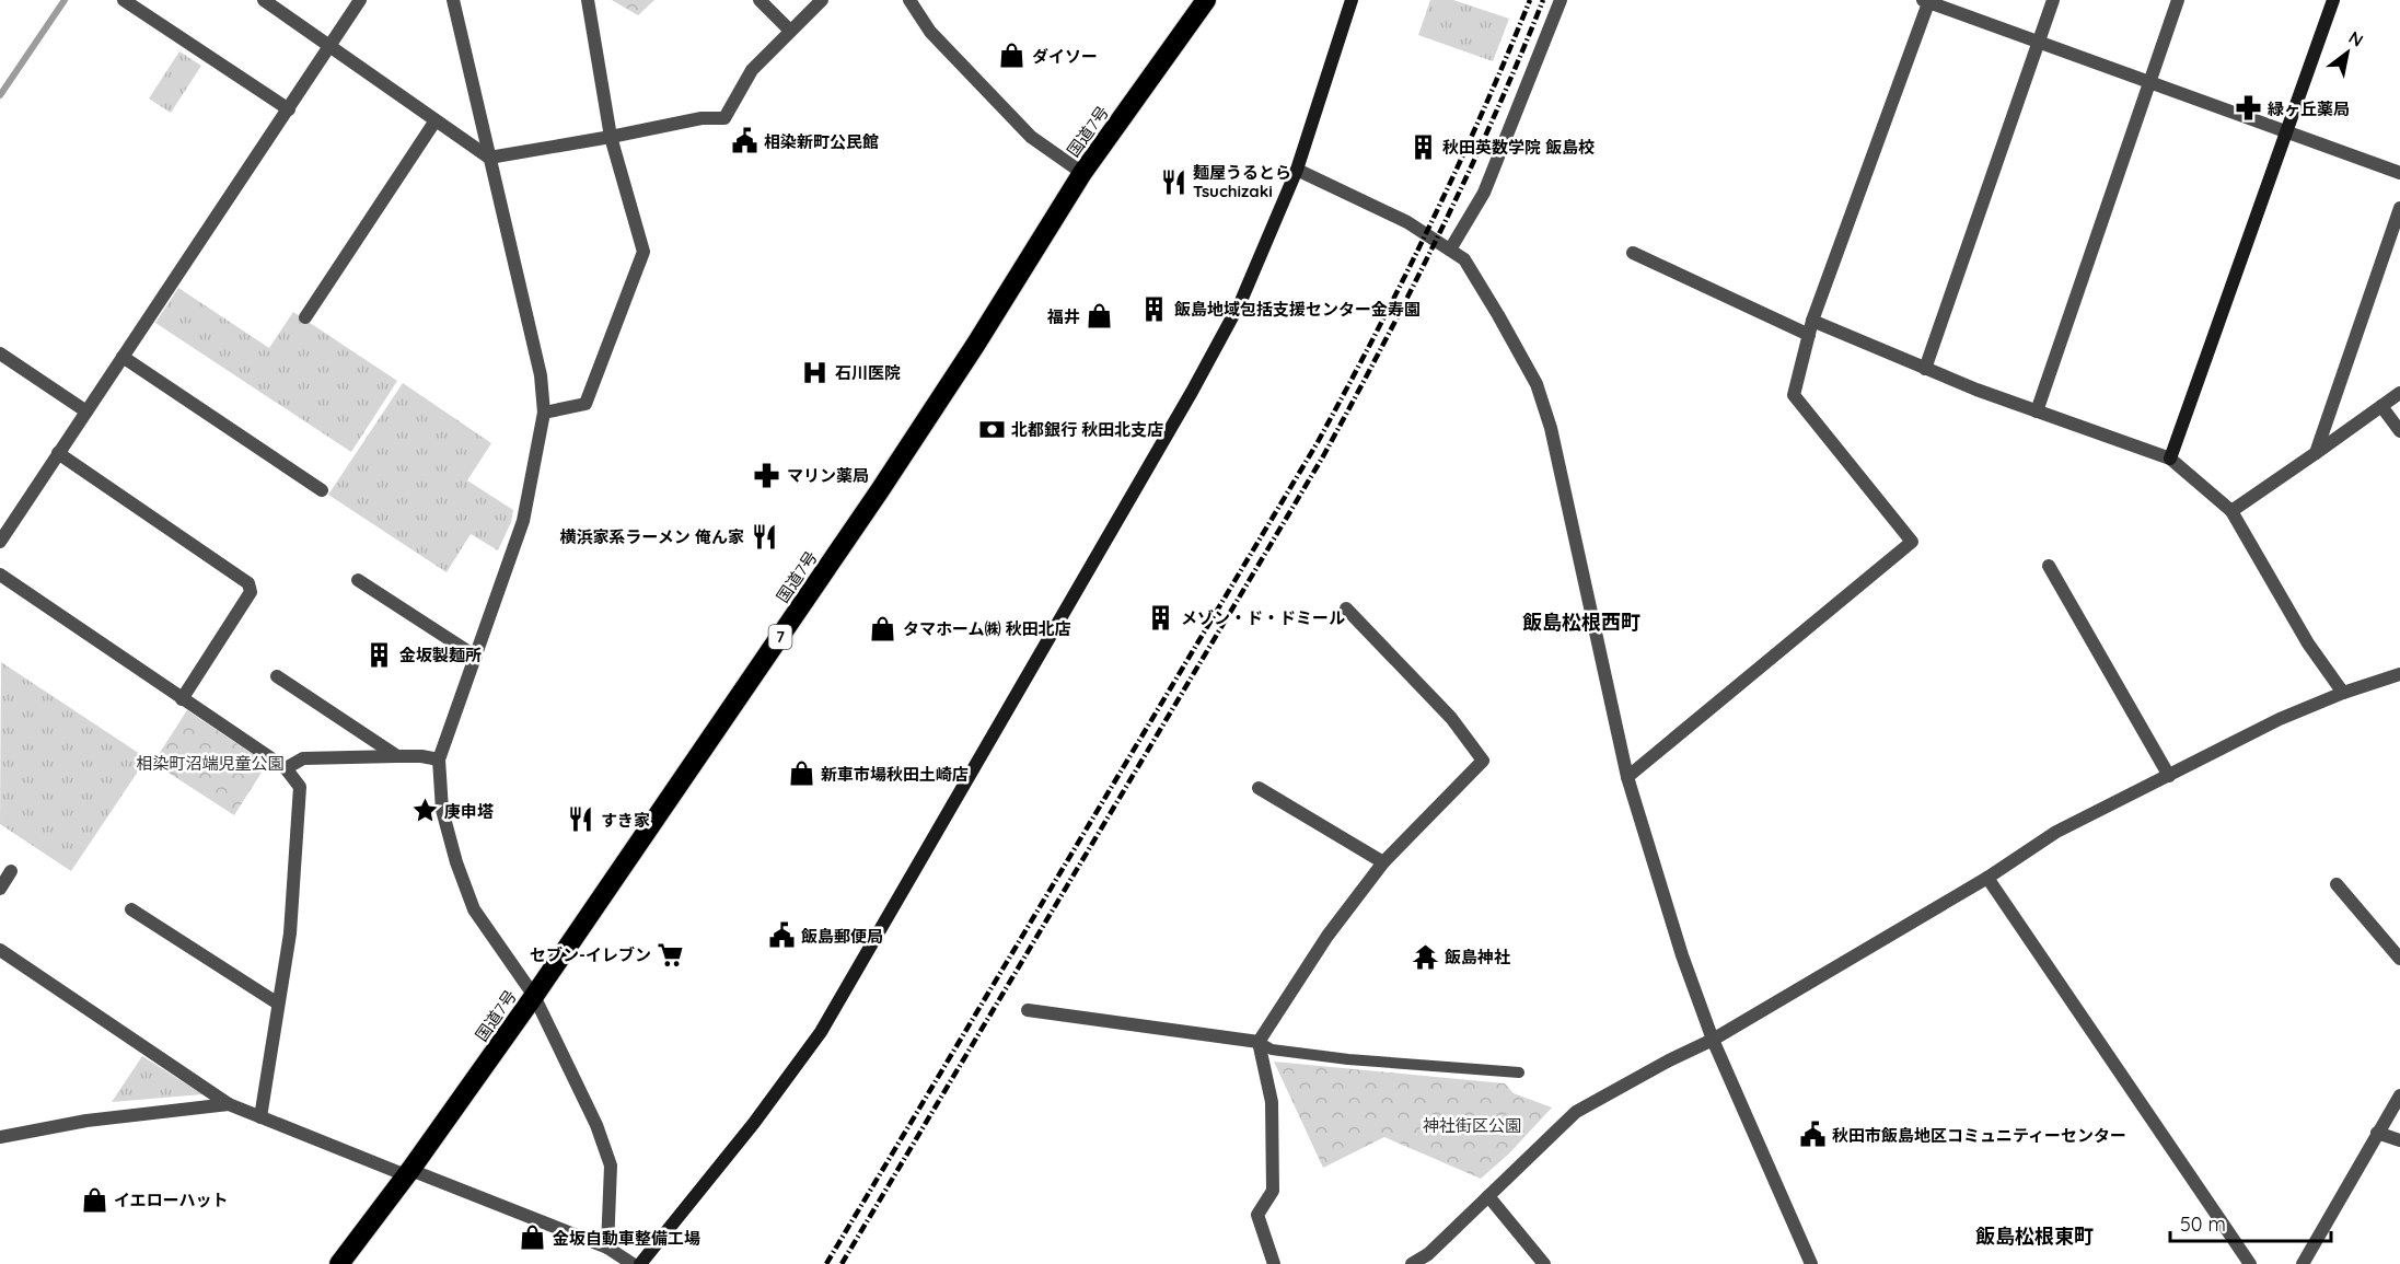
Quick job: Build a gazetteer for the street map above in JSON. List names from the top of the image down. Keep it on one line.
{"streets":{"highway":["国道7号","7"]},"districts":["飯島松根西町","飯島松根東町"],"parks":["相染町沼端児童公園","神社街区公園"],"places":{"shop":["ダイソー","福井","タマホーム㈱ 秋田北店","新車市場秋田土崎店","イエローハット","金坂自動車整備工場"],"pharmacy":["緑ヶ丘薬局","マリン薬局"],"public building":["相染新町公民館","飯島郵便局","秋田市飯島地区コミュニティーセンター"],"building":["秋田英数学院 飯島校","飯島地域包括支援センター金寿園","メゾン・ド・ドミール","金坂製麺所"],"restaurant":["麺屋うるとら Tsuchizaki","横浜家系ラーメン 俺ん家","すき家"],"hospital":["石川医院"],"bank":["北都銀行 秋田北支店"],"place":["庚申塔"],"supermarket":["セブン-イレブン"],"temple":["飯島神社"]},"scale_bar":"50 m","north":"top right"}
